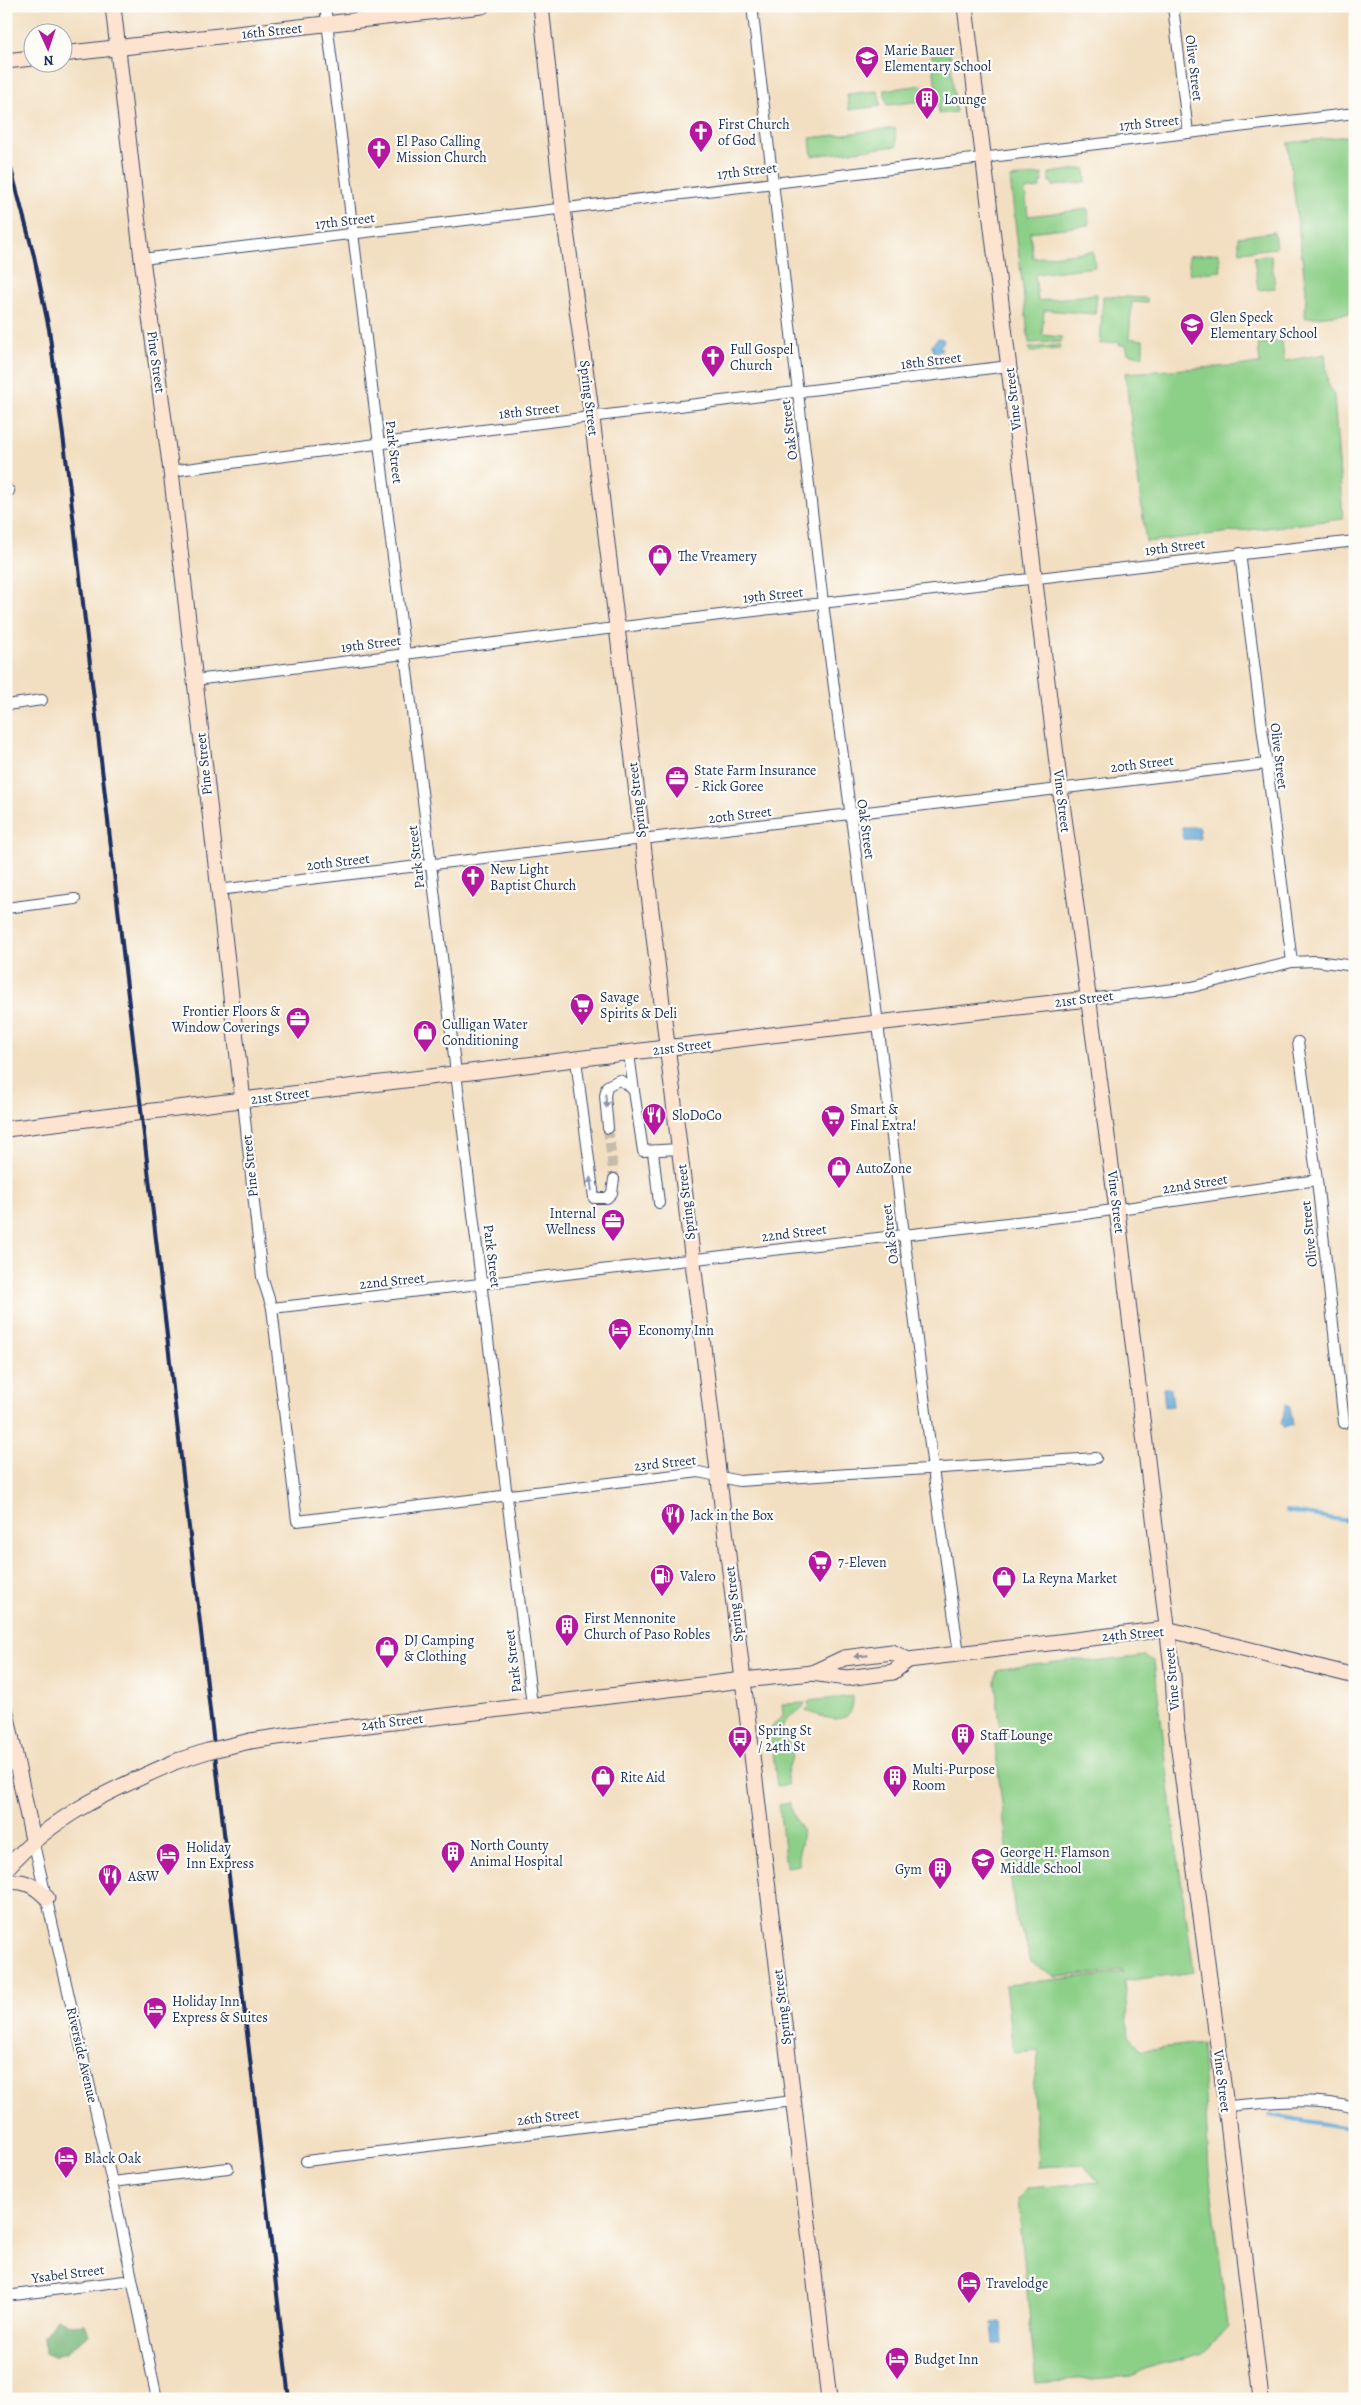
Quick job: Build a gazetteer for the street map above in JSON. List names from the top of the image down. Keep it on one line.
{"streets":{"street":["16th Street","Olive Street","17th Street","18th Street","Pine Street","Spring Street","Vine Street","Oak Street","Park Street","19th Street","20th Street","21st Street","22nd Street","23rd Street","24th Street","Riverside Avenue","26th Street","Ysabel Street"]},"crossings":[["16th Street","Pine Street"],["16th Street","Park Street"],["Olive Street","17th Street"],["Olive Street","19th Street"],["Olive Street","20th Street"],["Olive Street","21st Street"],["Olive Street","22nd Street"],["17th Street","Pine Street"],["17th Street","Spring Street"],["17th Street","Vine Street"],["17th Street","Oak Street"],["17th Street","Park Street"],["18th Street","Pine Street"],["18th Street","Spring Street"],["18th Street","Vine Street"],["18th Street","Oak Street"],["18th Street","Park Street"],["Pine Street","19th Street"],["Pine Street","20th Street"],["Pine Street","21st Street"],["Pine Street","22nd Street"],["Pine Street","23rd Street"],["Spring Street","19th Street"],["Spring Street","20th Street"],["Spring Street","21st Street"],["Spring Street","22nd Street"],["Spring Street","23rd Street"],["Spring Street","24th Street"],["Spring Street","26th Street"],["Vine Street","19th Street"],["Vine Street","20th Street"],["Vine Street","21st Street"],["Vine Street","22nd Street"],["Vine Street","24th Street"],["Oak Street","19th Street"],["Oak Street","20th Street"],["Oak Street","21st Street"],["Oak Street","22nd Street"],["Oak Street","23rd Street"],["Oak Street","24th Street"],["Park Street","19th Street"],["Park Street","20th Street"],["Park Street","21st Street"],["Park Street","22nd Street"],["Park Street","23rd Street"],["Park Street","24th Street"],["24th Street","Riverside Avenue"],["Riverside Avenue","Ysabel Street"]],"places":{"school or university":["Marie Bauer Elementary School","Glen Speck Elementary School","George H. Flamson Middle School"],"building":["Lounge","First Mennonite Church of Paso Robles","Staff Lounge","Multi-Purpose Room","North County Animal Hospital","Gym"],"church":["First Church of God","El Paso Calling Mission Church","Full Gospel Church","New Light Baptist Church"],"shop":["The Vreamery","Culligan Water Conditioning","AutoZone","La Reyna Market","DJ Camping & Clothing","Rite Aid"],"office":["State Farm Insurance - Rick Goree","Frontier Floors & Window Coverings","Internal Wellness"],"supermarket":["Savage Spirits & Deli","Smart & Final Extra!","7-Eleven"],"restaurant":["SloDoCo","Jack in the Box","A&W"],"hotel":["Economy Inn","Holiday Inn Express","Holiday Inn Express & Suites","Black Oak","Travelodge","Budget Inn"],"fuel station":["Valero"],"bus stop":["Spring St / 24th St"]},"north":"bottom"}
